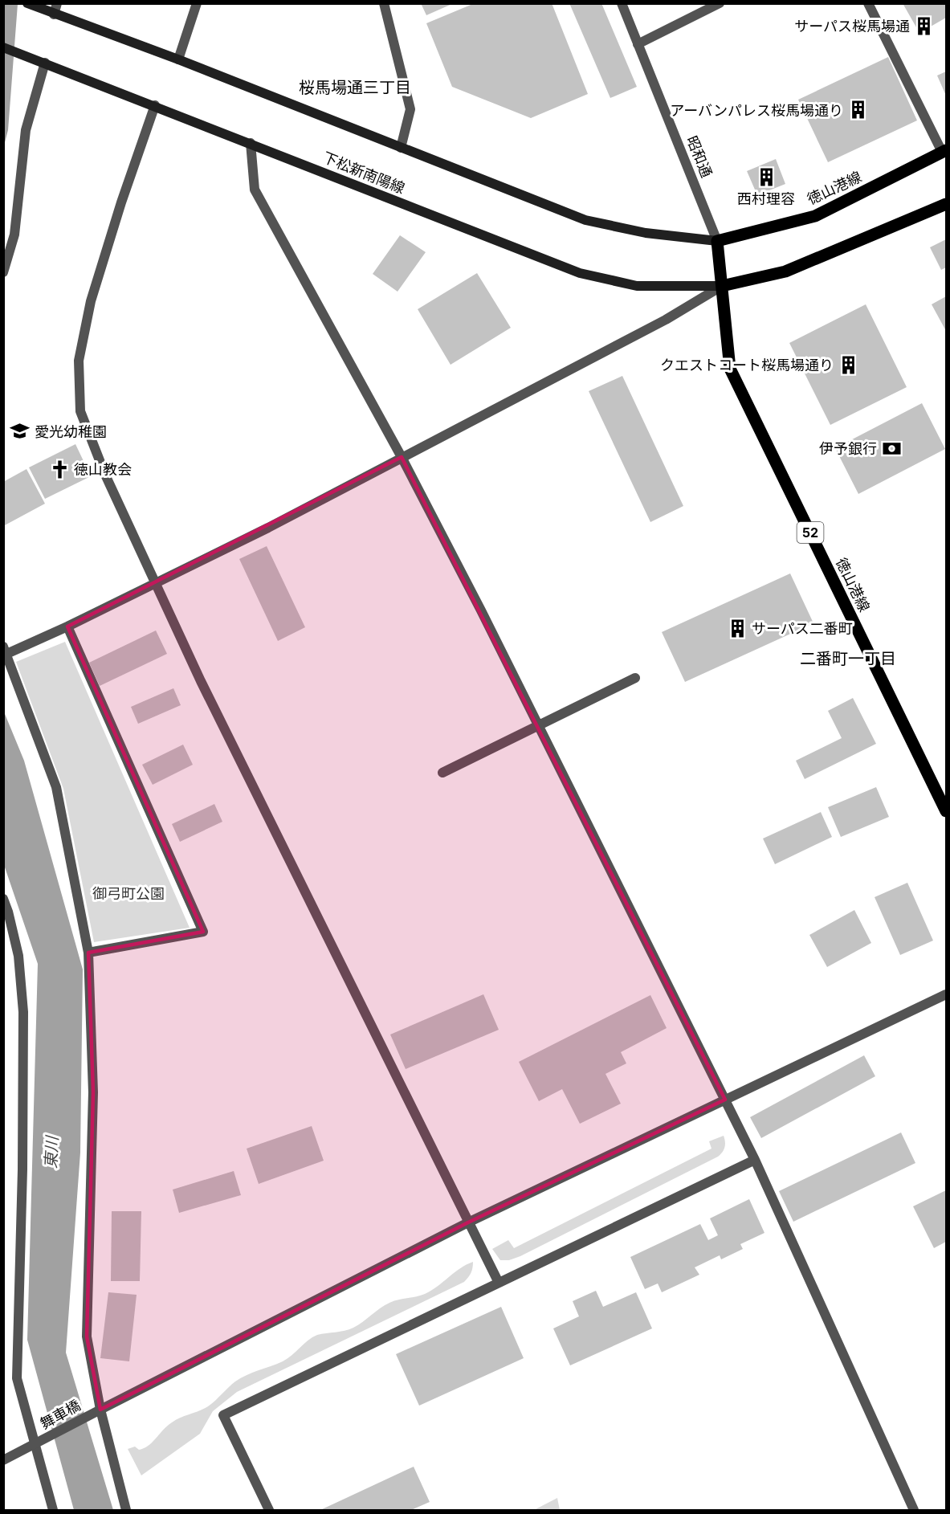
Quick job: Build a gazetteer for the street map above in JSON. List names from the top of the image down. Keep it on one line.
{"streets":{"main road":["下松新南陽線","徳山港線","52"],"street":["昭和通","舞車橋"]},"crossings":[["昭和通","徳山港線"],["下松新南陽線","徳山港線"]],"districts":["桜馬場通三丁目","二番町一丁目"],"water":["東川"],"parks":["御弓町公園"],"places":{"building":["サーパス桜馬場通","アーバンパレス桜馬場通り","西村理容","クエストコート桜馬場通り","サーパス二番町"],"school or university":["愛光幼稚園"],"bank":["伊予銀行"],"church":["徳山教会"]}}
